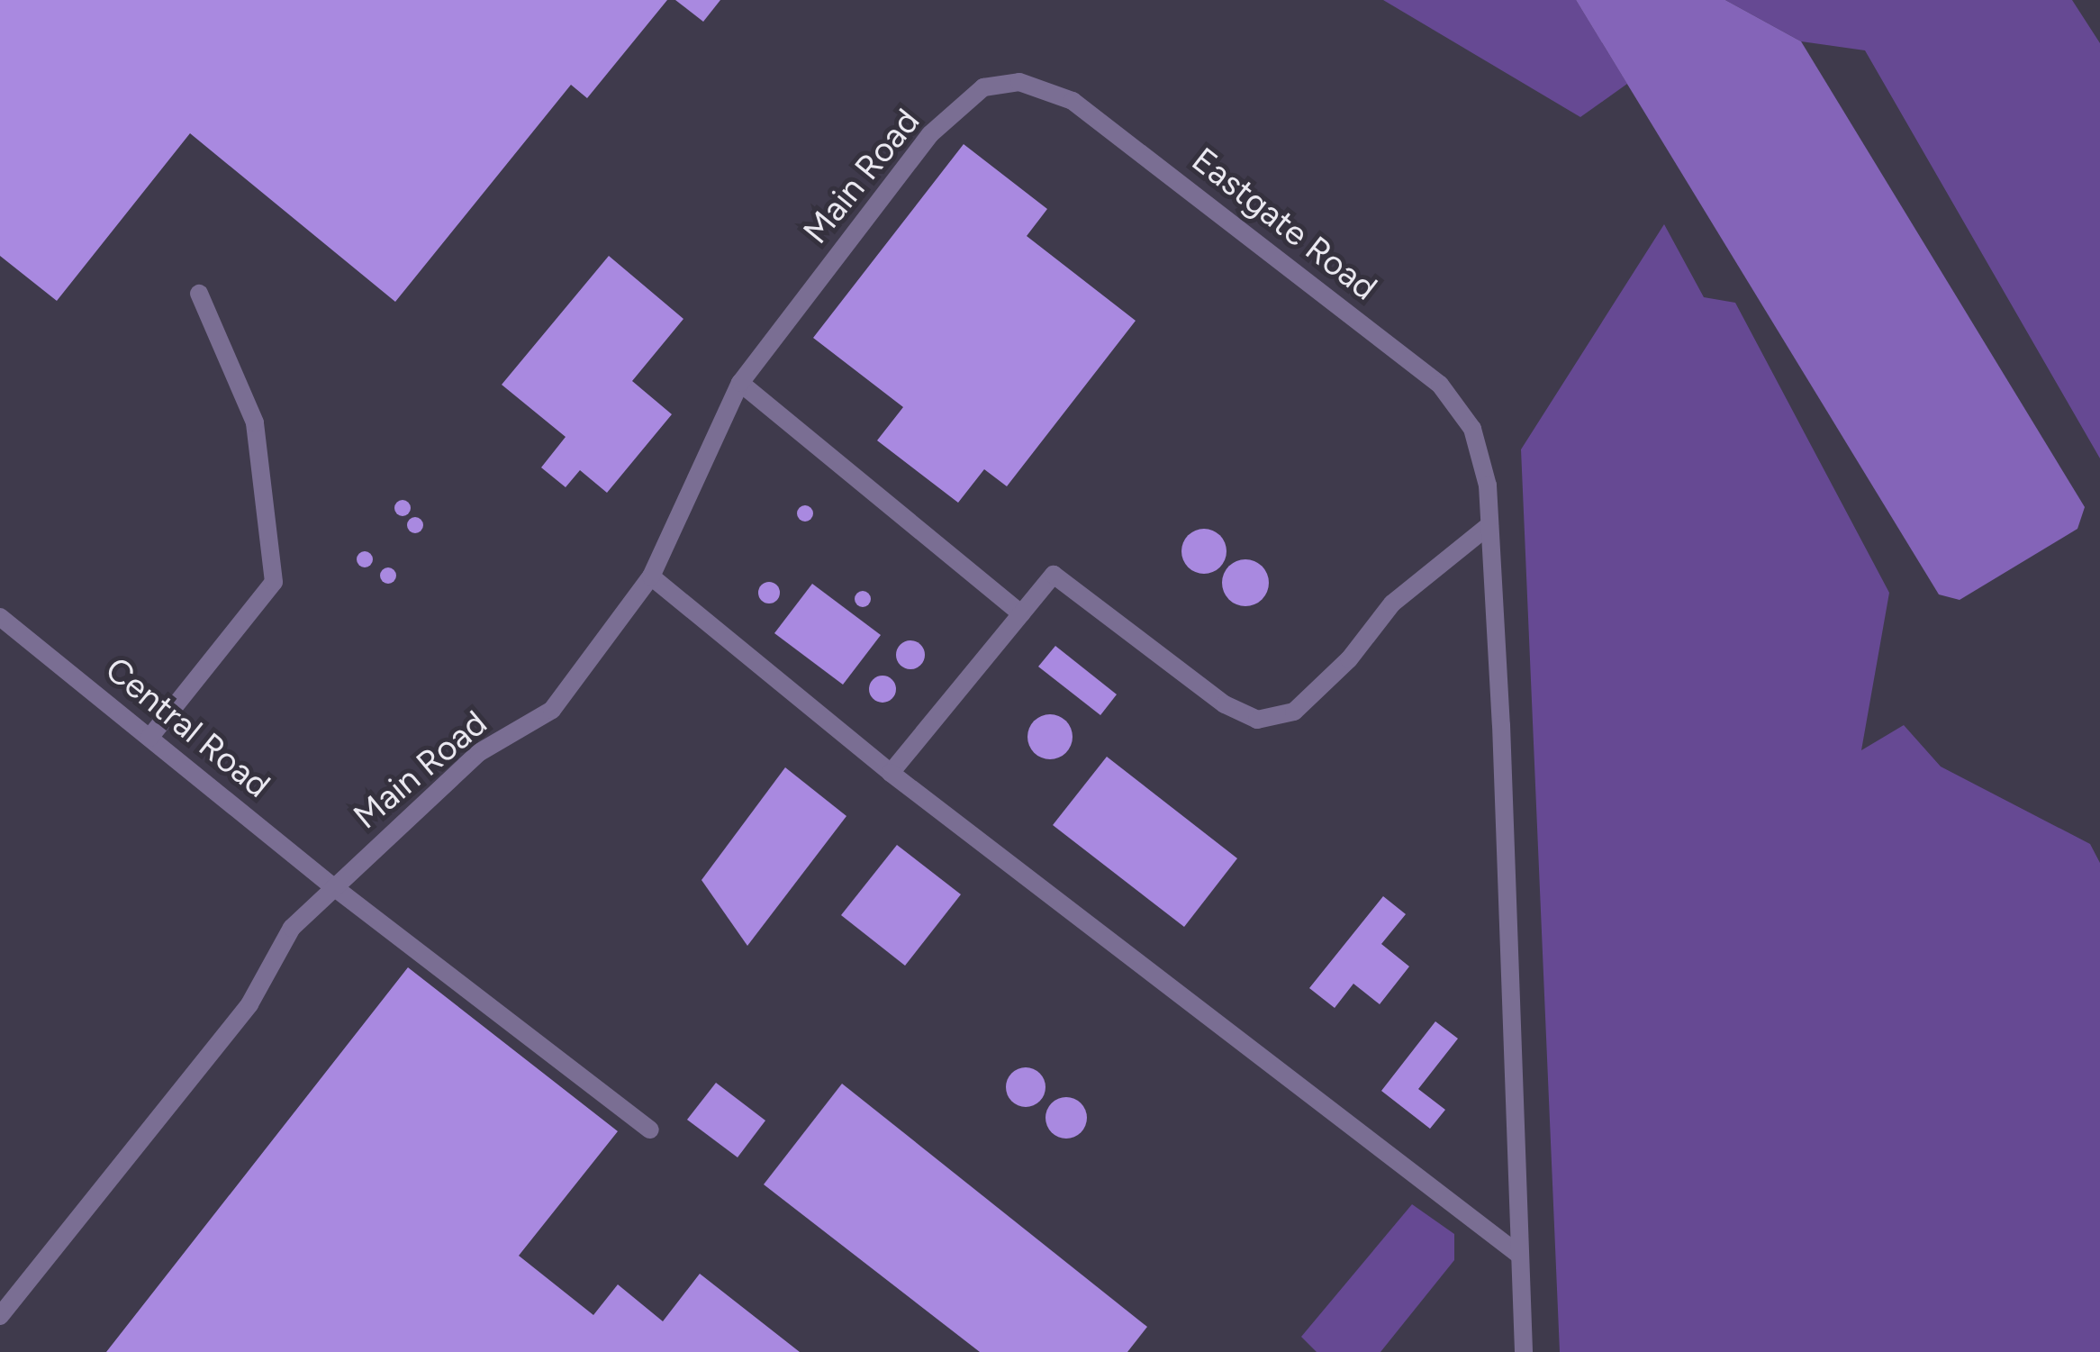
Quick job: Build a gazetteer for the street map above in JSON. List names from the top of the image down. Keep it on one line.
{"streets":{"lane":["Main Road","Eastgate Road","Central Road"]},"crossings":[["Main Road","Eastgate Road"],["Main Road","Central Road"]]}
